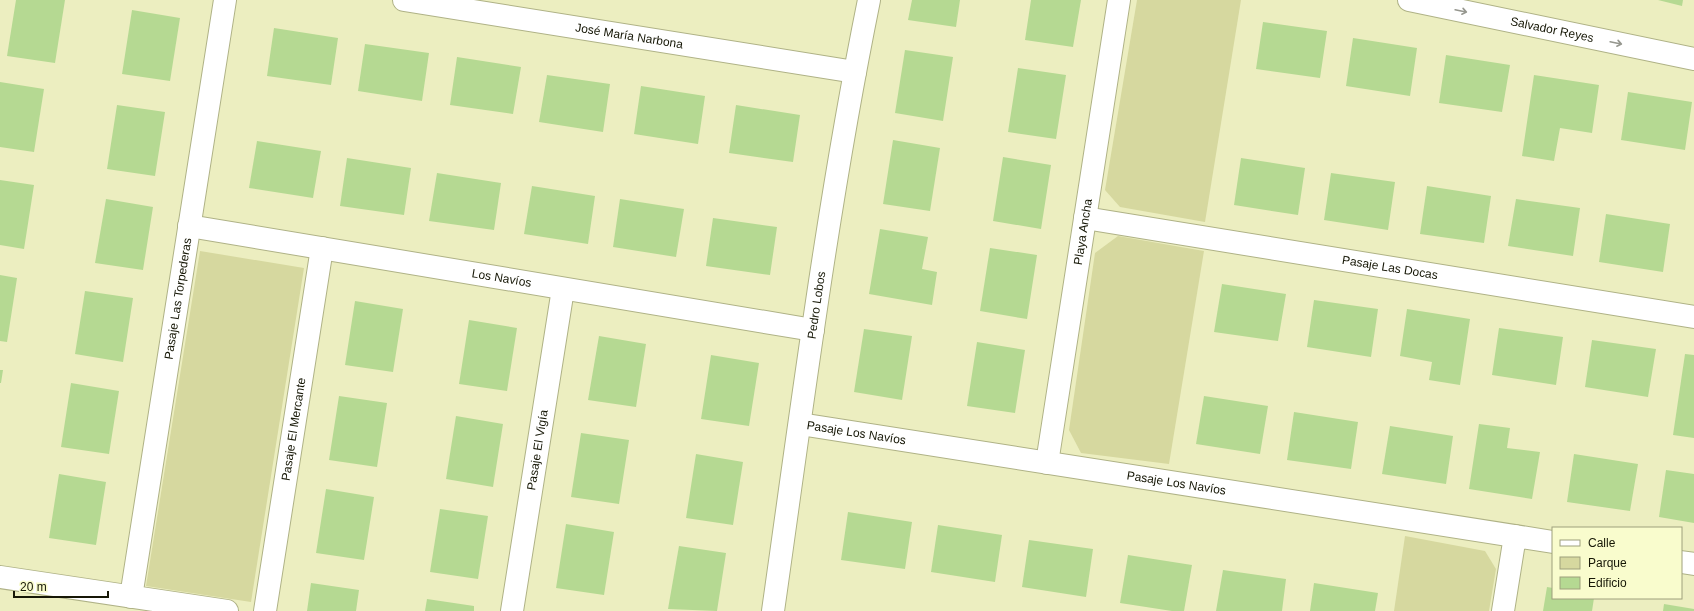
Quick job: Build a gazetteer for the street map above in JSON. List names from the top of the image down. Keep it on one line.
{"streets":{"street":["Salvador Reyes","José María Narbona","Playa Ancha","Pasaje Las Docas","Los Navíos","Pasaje Las Torpederas","Pedro Lobos","Pasaje El Mercante","Pasaje Los Navíos","Pasaje El Vigía"]},"crossings":[["José María Narbona","Pedro Lobos"],["Playa Ancha","Pasaje Las Docas"],["Playa Ancha","Pasaje Los Navíos"],["Los Navíos","Pasaje Las Torpederas"],["Los Navíos","Pedro Lobos"],["Los Navíos","Pasaje El Mercante"],["Los Navíos","Pasaje El Vigía"],["Pedro Lobos","Pasaje Los Navíos"]],"one_way":["Salvador Reyes"],"legend":["Calle","Parque","Edificio"],"scale_bar":"20 m"}
